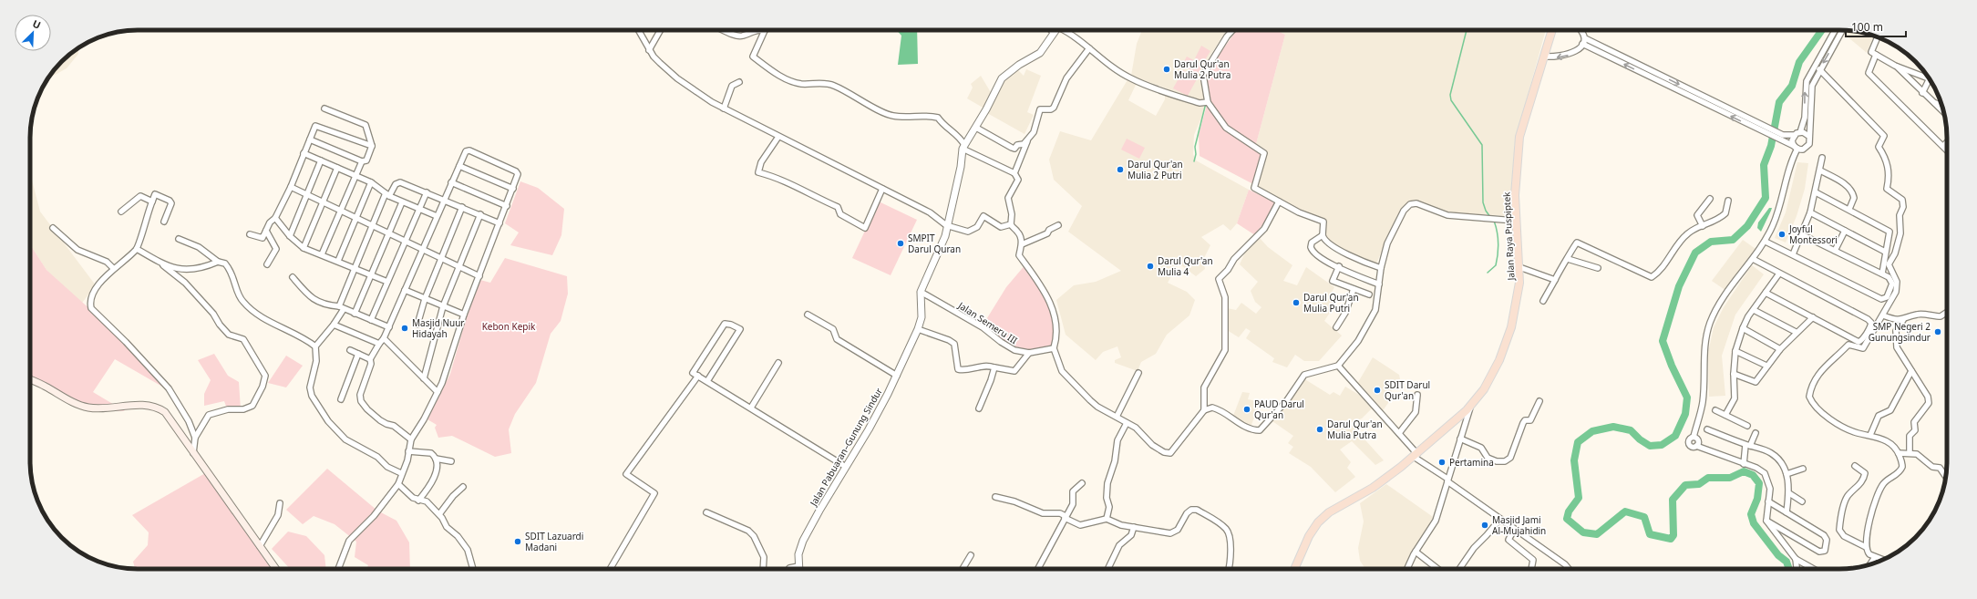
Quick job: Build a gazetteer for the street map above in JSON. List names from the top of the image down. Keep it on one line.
{"streets":{"main road":["Jalan Raya Puspiptek"],"street":["Jalan Semeru III","Jalan Pabuaran–Gunung Sindur"]},"crossings":[["Jalan Semeru III","Jalan Pabuaran–Gunung Sindur"]],"parks":["Kebon Kepik"],"places":["Darul Qur'an Mulia 2 Putra","Darul Qur'an Mulia 2 Putri","Joyful Montessori","SMPIT Darul Quran","Darul Qur'an Mulia 4","Darul Qur'an Mulia Putri","Masjid Nuur Hidayah","SMP Negeri 2 Gunungsindur","SDIT Darul Qur'an","PAUD Darul Qur'an","Darul Qur'an Mulia Putra","Pertamina","Masjid Jami Al-Mujahidin","SDIT Lazuardi Madani"],"scale_bar":"100 m","north":"top right"}
